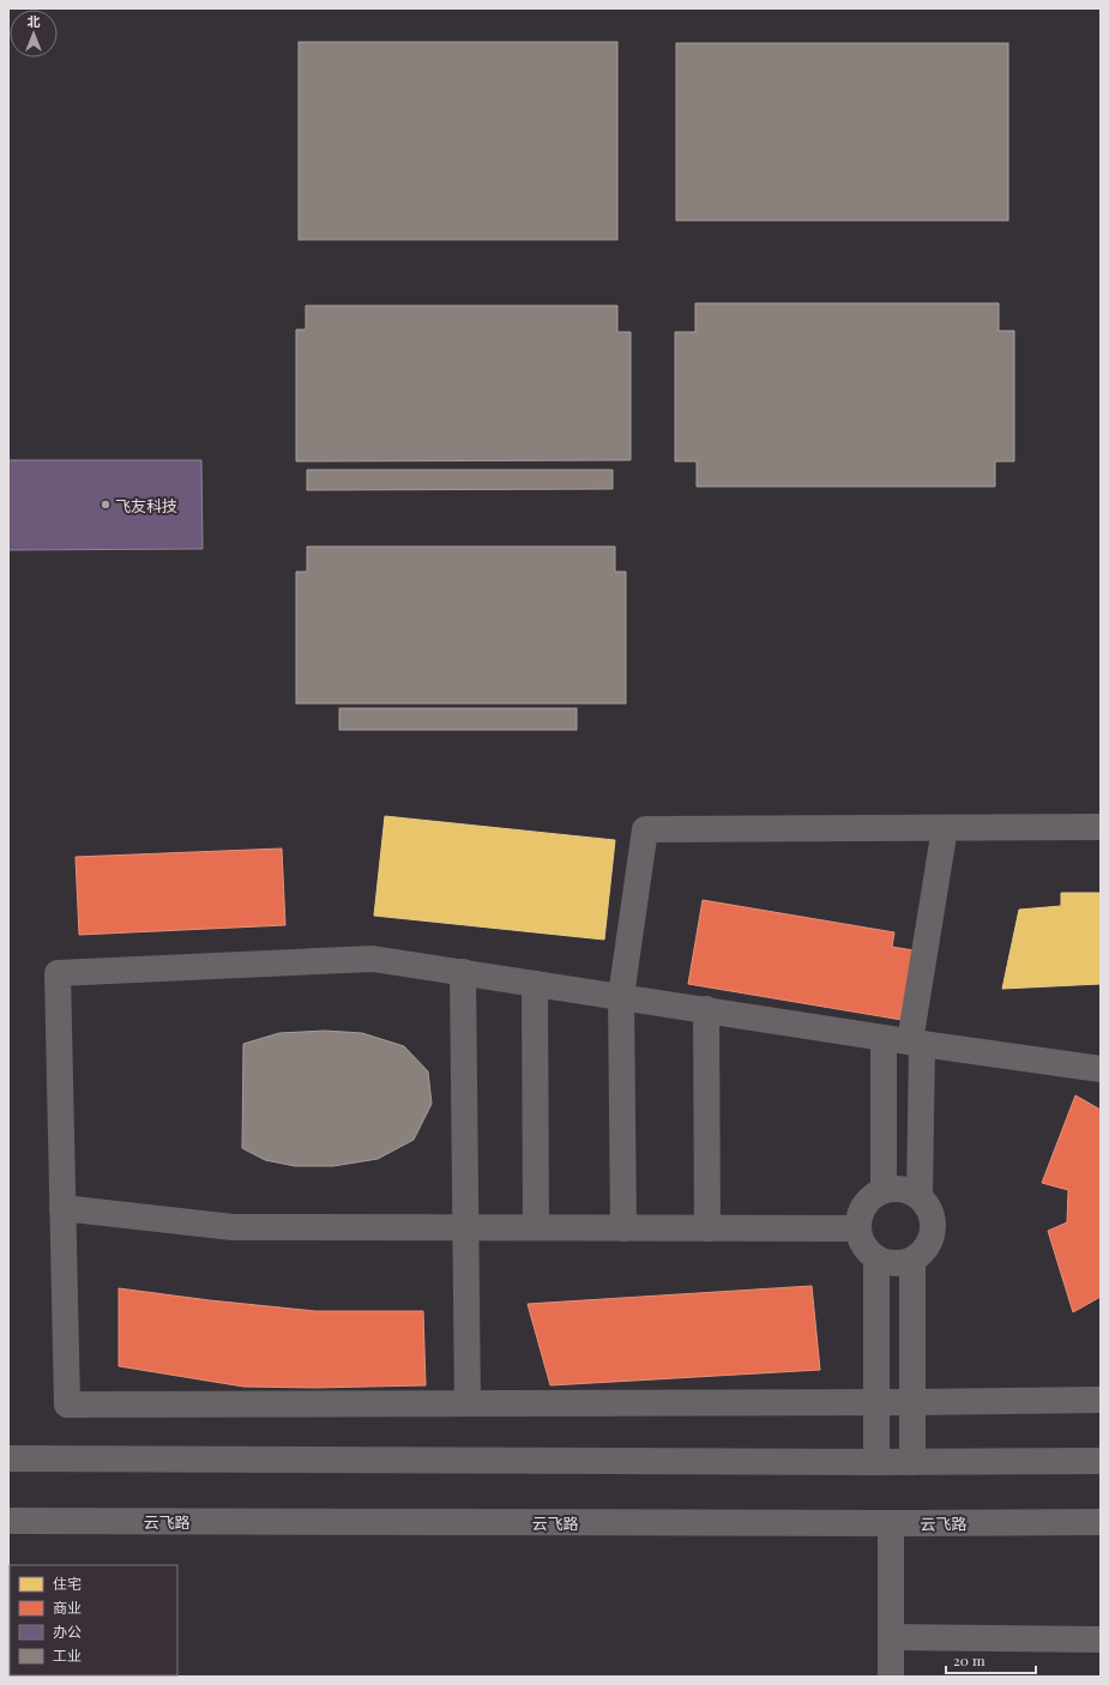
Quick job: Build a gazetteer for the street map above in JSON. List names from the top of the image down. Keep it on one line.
{"streets":{"street":["云飞路"]},"places":["飞友科技"],"legend":["住宅","商业","办公","工业"],"scale_bar":"20 m","north":"top"}
